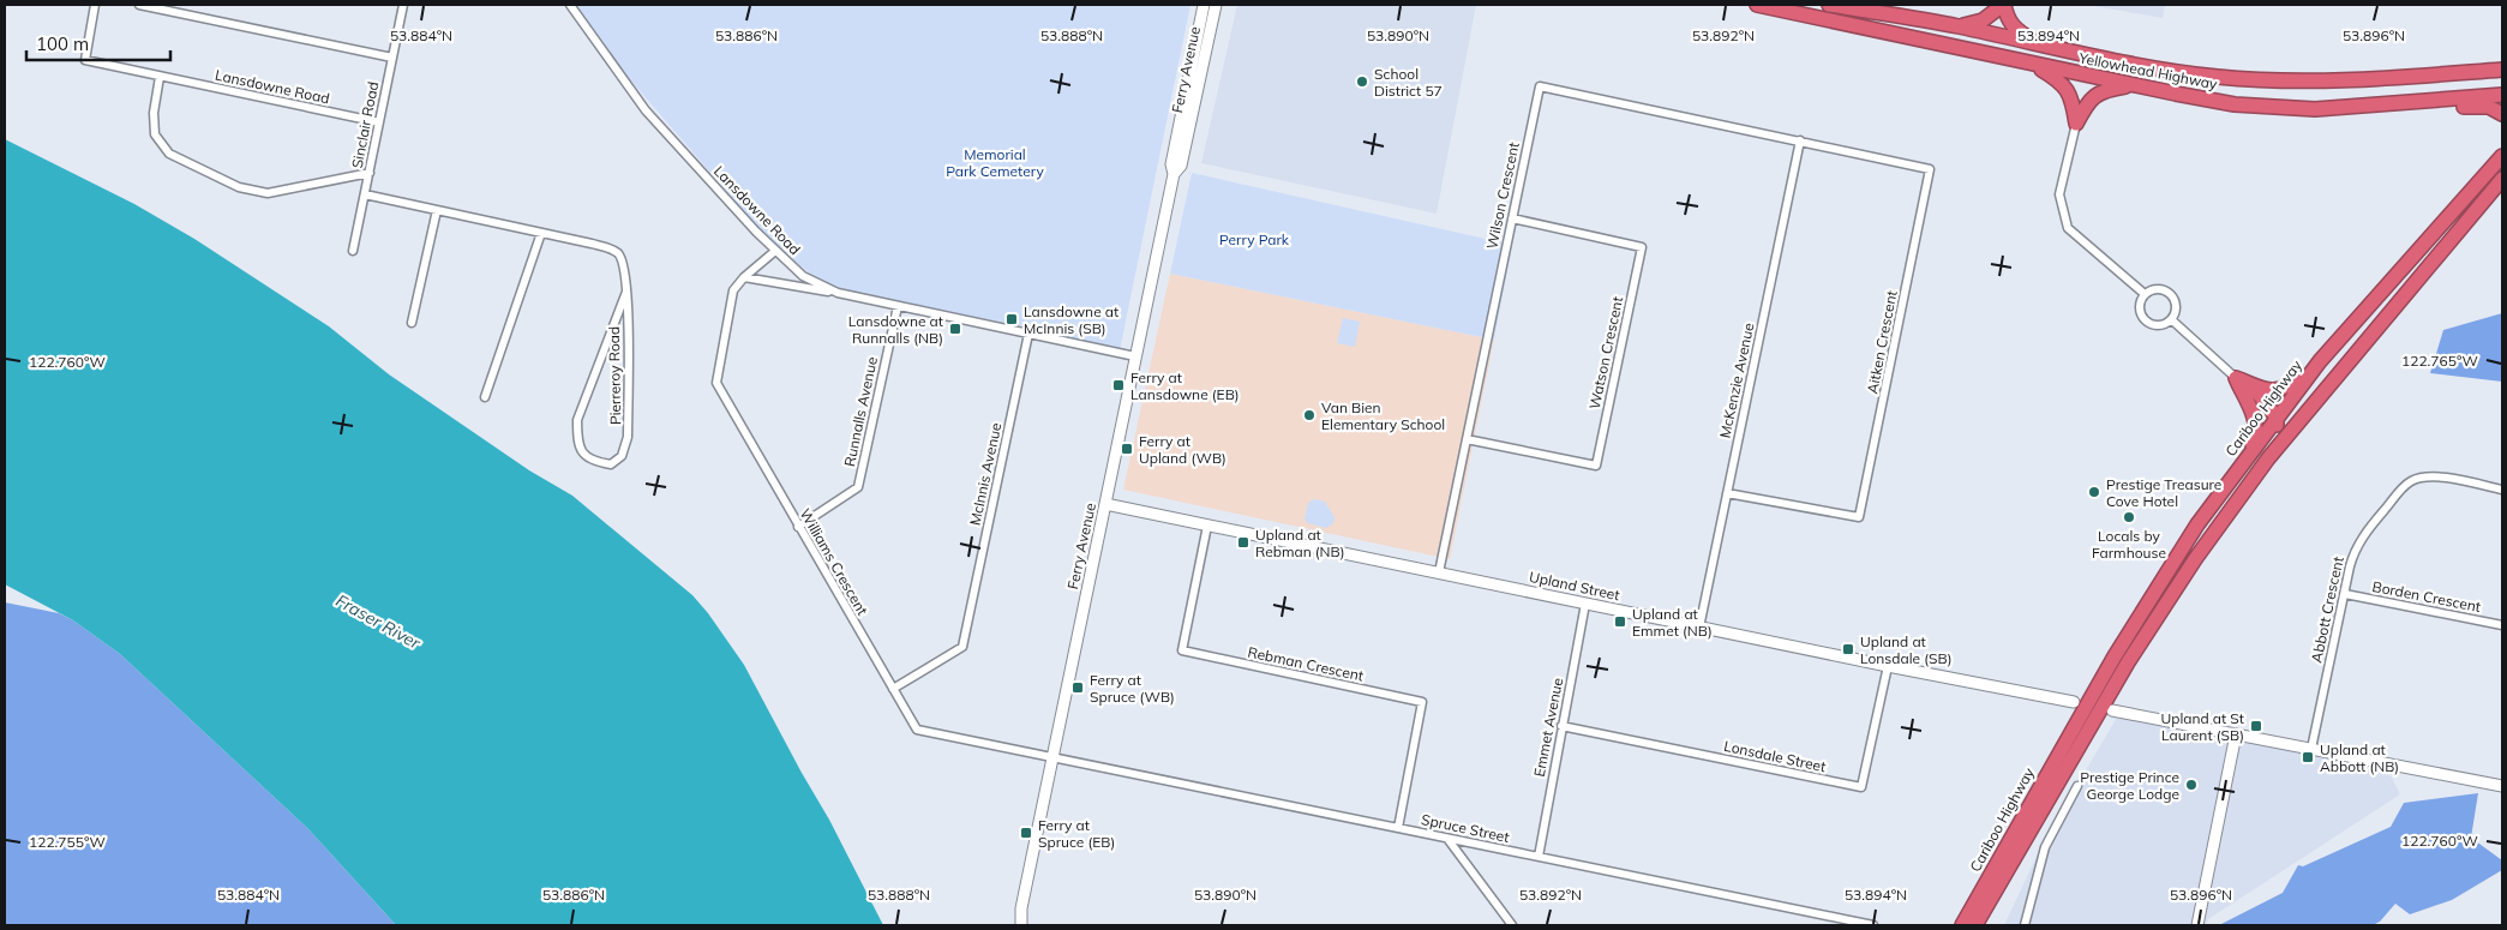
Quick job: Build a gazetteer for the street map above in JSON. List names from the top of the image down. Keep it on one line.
{"streets":{"highway":["Yellowhead Highway","Cariboo Highway"],"street":["Ferry Avenue","Lansdowne Road","Sinclair Road","Wilson Crescent","Aitken Crescent","Watson Crescent","Pierreroy Road","McKenzie Avenue","Runnalls Avenue","McInnis Avenue","Williams Crescent","Upland Street","Borden Crescent","Abbott Crescent","Rebman Crescent","Emmet Avenue","Lonsdale Street","Spruce Street"]},"crossings":[["Ferry Avenue","Lansdowne Road"],["Ferry Avenue","Williams Crescent"],["Ferry Avenue","Upland Street"],["Ferry Avenue","Spruce Street"],["Lansdowne Road","Sinclair Road"],["Lansdowne Road","Runnalls Avenue"],["Lansdowne Road","McInnis Avenue"],["Lansdowne Road","Williams Crescent"],["Sinclair Road","Pierreroy Road"],["Wilson Crescent","Aitken Crescent"],["Wilson Crescent","Watson Crescent"],["Wilson Crescent","McKenzie Avenue"],["Wilson Crescent","Upland Street"],["Aitken Crescent","McKenzie Avenue"],["McKenzie Avenue","Upland Street"],["Runnalls Avenue","Williams Crescent"],["McInnis Avenue","Williams Crescent"],["Williams Crescent","Spruce Street"],["Upland Street","Rebman Crescent"],["Upland Street","Emmet Avenue"],["Upland Street","Lonsdale Street"],["Borden Crescent","Abbott Crescent"],["Rebman Crescent","Spruce Street"],["Emmet Avenue","Lonsdale Street"],["Emmet Avenue","Spruce Street"]],"water":["Fraser River"],"parks":["Memorial Park Cemetery","Perry Park"],"places":{"other":["School District 57","Van Bien Elementary School","Prestige Treasure Cove Hotel","Locals by Farmhouse","Prestige Prince George Lodge"],"transit":["Lansdowne at McInnis (SB)","Lansdowne at Runnalls (NB)","Ferry at Lansdowne (EB)","Ferry at Upland (WB)","Upland at Rebman (NB)","Upland at Emmet (NB)","Upland at Lonsdale (SB)","Ferry at Spruce (WB)","Upland at St Laurent (SB)","Upland at Abbott (NB)","Ferry at Spruce (EB)"]},"scale_bar":"100 m","coordinates":["53.884°N","53.888°N","53.890°N","53.886°N","53.892°N","53.894°N","53.896°N","122.765°W","122.760°W","122.755°W"]}
